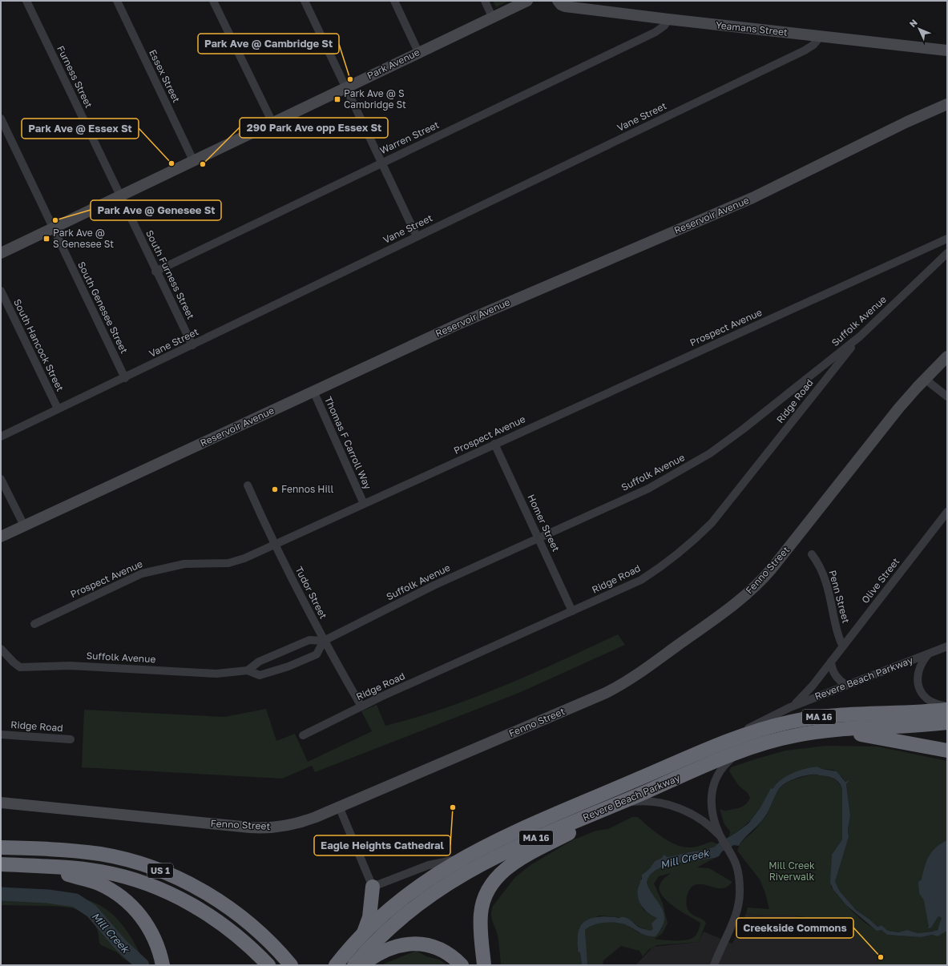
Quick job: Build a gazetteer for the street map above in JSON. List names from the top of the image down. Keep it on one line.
{"streets":{"highway":["Revere Beach Parkway","MA 16","US 1"],"street":["Yeamans Street","Park Avenue","Essex Street","Furness Street","Vane Street","Warren Street","Reservoir Avenue","South Furness Street","South Genesee Street","Suffolk Avenue","Prospect Avenue","South Hancock Street","Ridge Road","Thomas F Carroll Way","Homer Street","Fenno Street","Olive Street","Tudor Street","Penn Street"]},"crossings":[["Yeamans Street","Vane Street"],["Yeamans Street","Warren Street"],["Park Avenue","Essex Street"],["Park Avenue","Furness Street"],["Park Avenue","South Furness Street"],["Park Avenue","South Genesee Street"],["Furness Street","South Furness Street"],["Vane Street","South Furness Street"],["Vane Street","South Genesee Street"],["Vane Street","South Hancock Street"],["Warren Street","South Furness Street"],["Reservoir Avenue","Thomas F Carroll Way"],["Suffolk Avenue","Ridge Road"],["Suffolk Avenue","Homer Street"],["Suffolk Avenue","Tudor Street"],["Prospect Avenue","Thomas F Carroll Way"],["Prospect Avenue","Homer Street"],["Prospect Avenue","Tudor Street"],["Ridge Road","Homer Street"],["Ridge Road","Tudor Street"],["Olive Street","Penn Street"],["Olive Street","Revere Beach Parkway"]],"water":["Mill Creek"],"parks":["Mill Creek Riverwalk"],"places":{"other":["Park Ave @ Cambridge St","Park Ave @ Essex St","290 Park Ave opp Essex St","Park Ave @ Genesee St","Fennos Hill","Eagle Heights Cathedral","Creekside Commons"],"transit":["Park Ave @ S Cambridge St","Park Ave @ S Genesee St"]},"north":"top left"}
